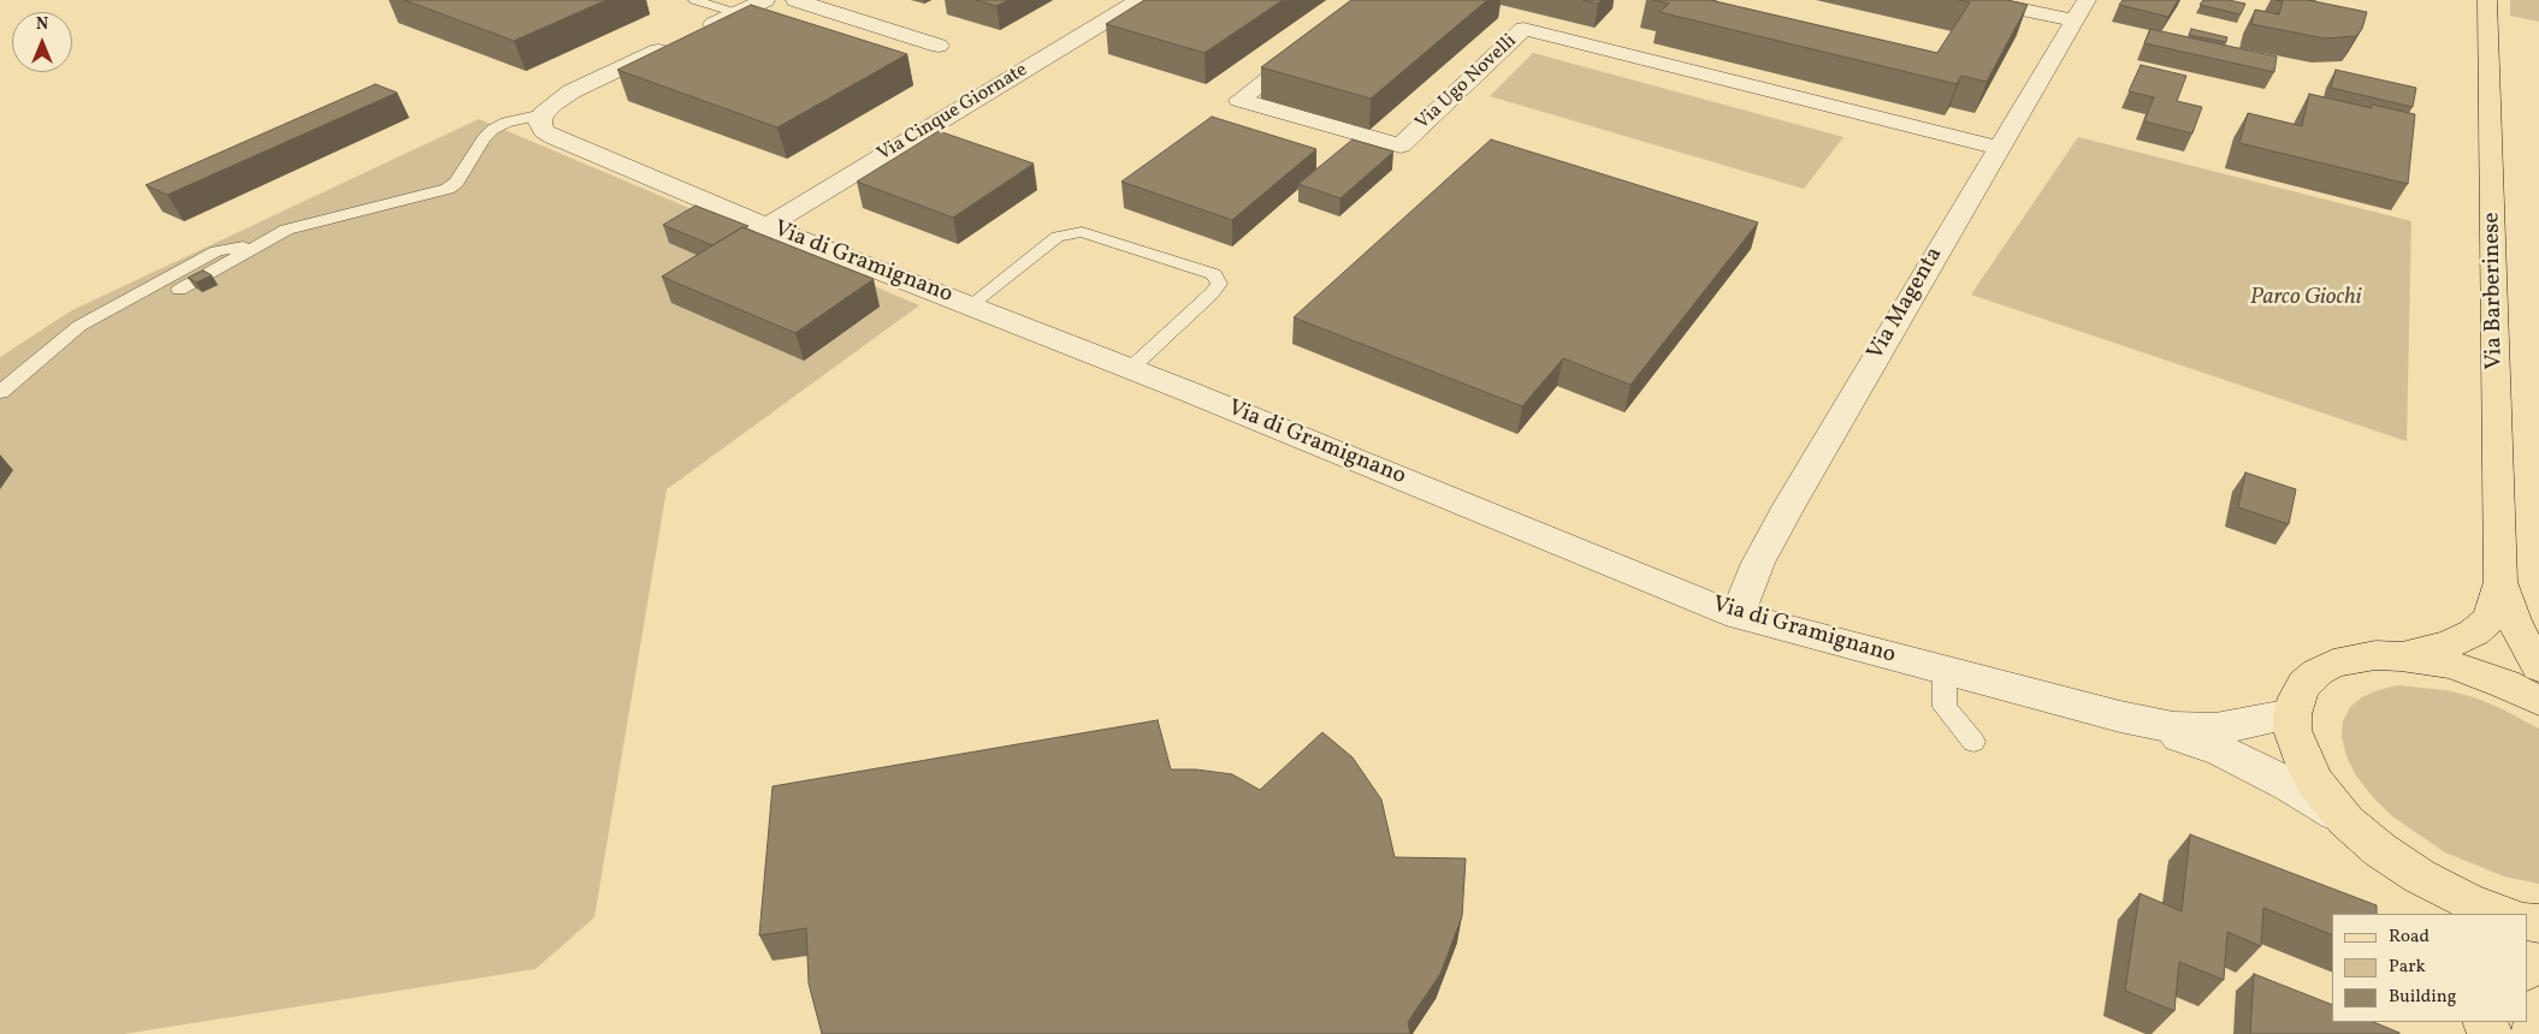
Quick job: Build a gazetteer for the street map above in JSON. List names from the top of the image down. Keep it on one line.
{"streets":{"main road":["Via Barberinese"],"street":["Via Ugo Novelli","Via Cinque Giornate","Via di Gramignano","Via Magenta"]},"crossings":[["Via Ugo Novelli","Via Magenta"],["Via Cinque Giornate","Via di Gramignano"],["Via di Gramignano","Via Barberinese"],["Via di Gramignano","Via Magenta"]],"parks":["Parco Giochi"],"legend":["Road","Park","Building"],"north":"top"}
